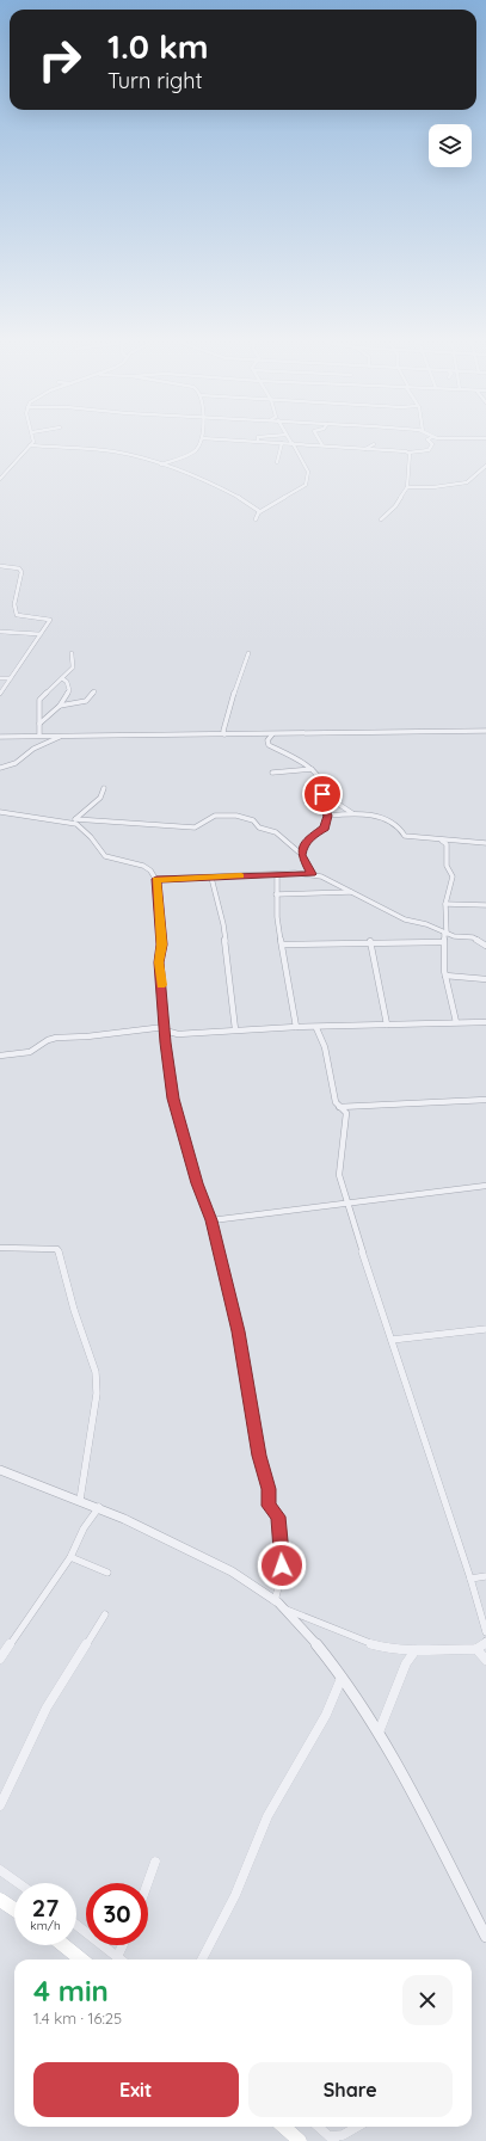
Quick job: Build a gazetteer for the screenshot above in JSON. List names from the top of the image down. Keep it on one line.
{"page":{"turn":["1.0 km","Turn right"],"speed":"27 km/h","limit":"30","heading":["4 min","1.4 km · 16:25"],"buttons":["Exit","Share"]}}
